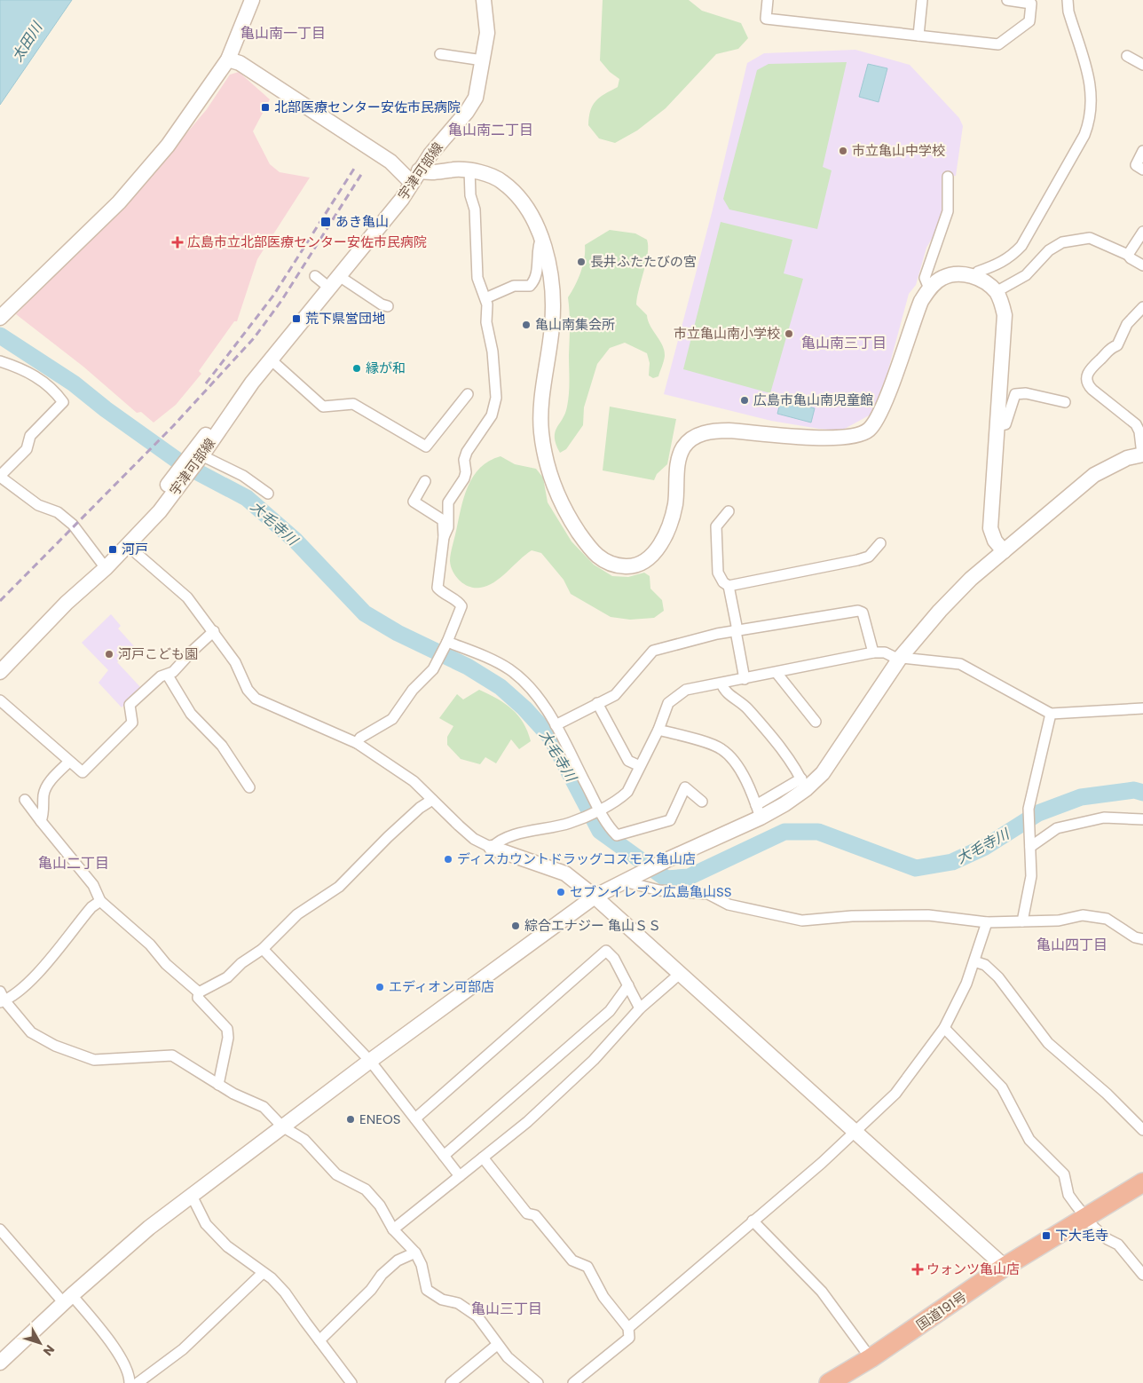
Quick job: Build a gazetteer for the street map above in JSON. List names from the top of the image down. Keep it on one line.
{"streets":{"highway":["国道191号"],"street":["宇津可部線"]},"districts":["亀山南一丁目","亀山南二丁目","亀山南三丁目","亀山二丁目","亀山四丁目","亀山三丁目"],"water":["太田川","大毛寺川"],"places":{"transit":["北部医療センター安佐市民病院","あき亀山","荒下県営団地","河戸","下大毛寺"],"other":["市立亀山中学校","長井ふたたびの宮","亀山南集会所","市立亀山南小学校","縁が和","広島市亀山南児童館","河戸こども園","ディスカウントドラッグコスモス亀山店","セブンイレブン広島亀山SS","綜合エナジー 亀山ＳＳ","エディオン可部店","ENEOS"],"health":["広島市立北部医療センター安佐市民病院","ウォンツ亀山店"]},"north":"bottom right"}
